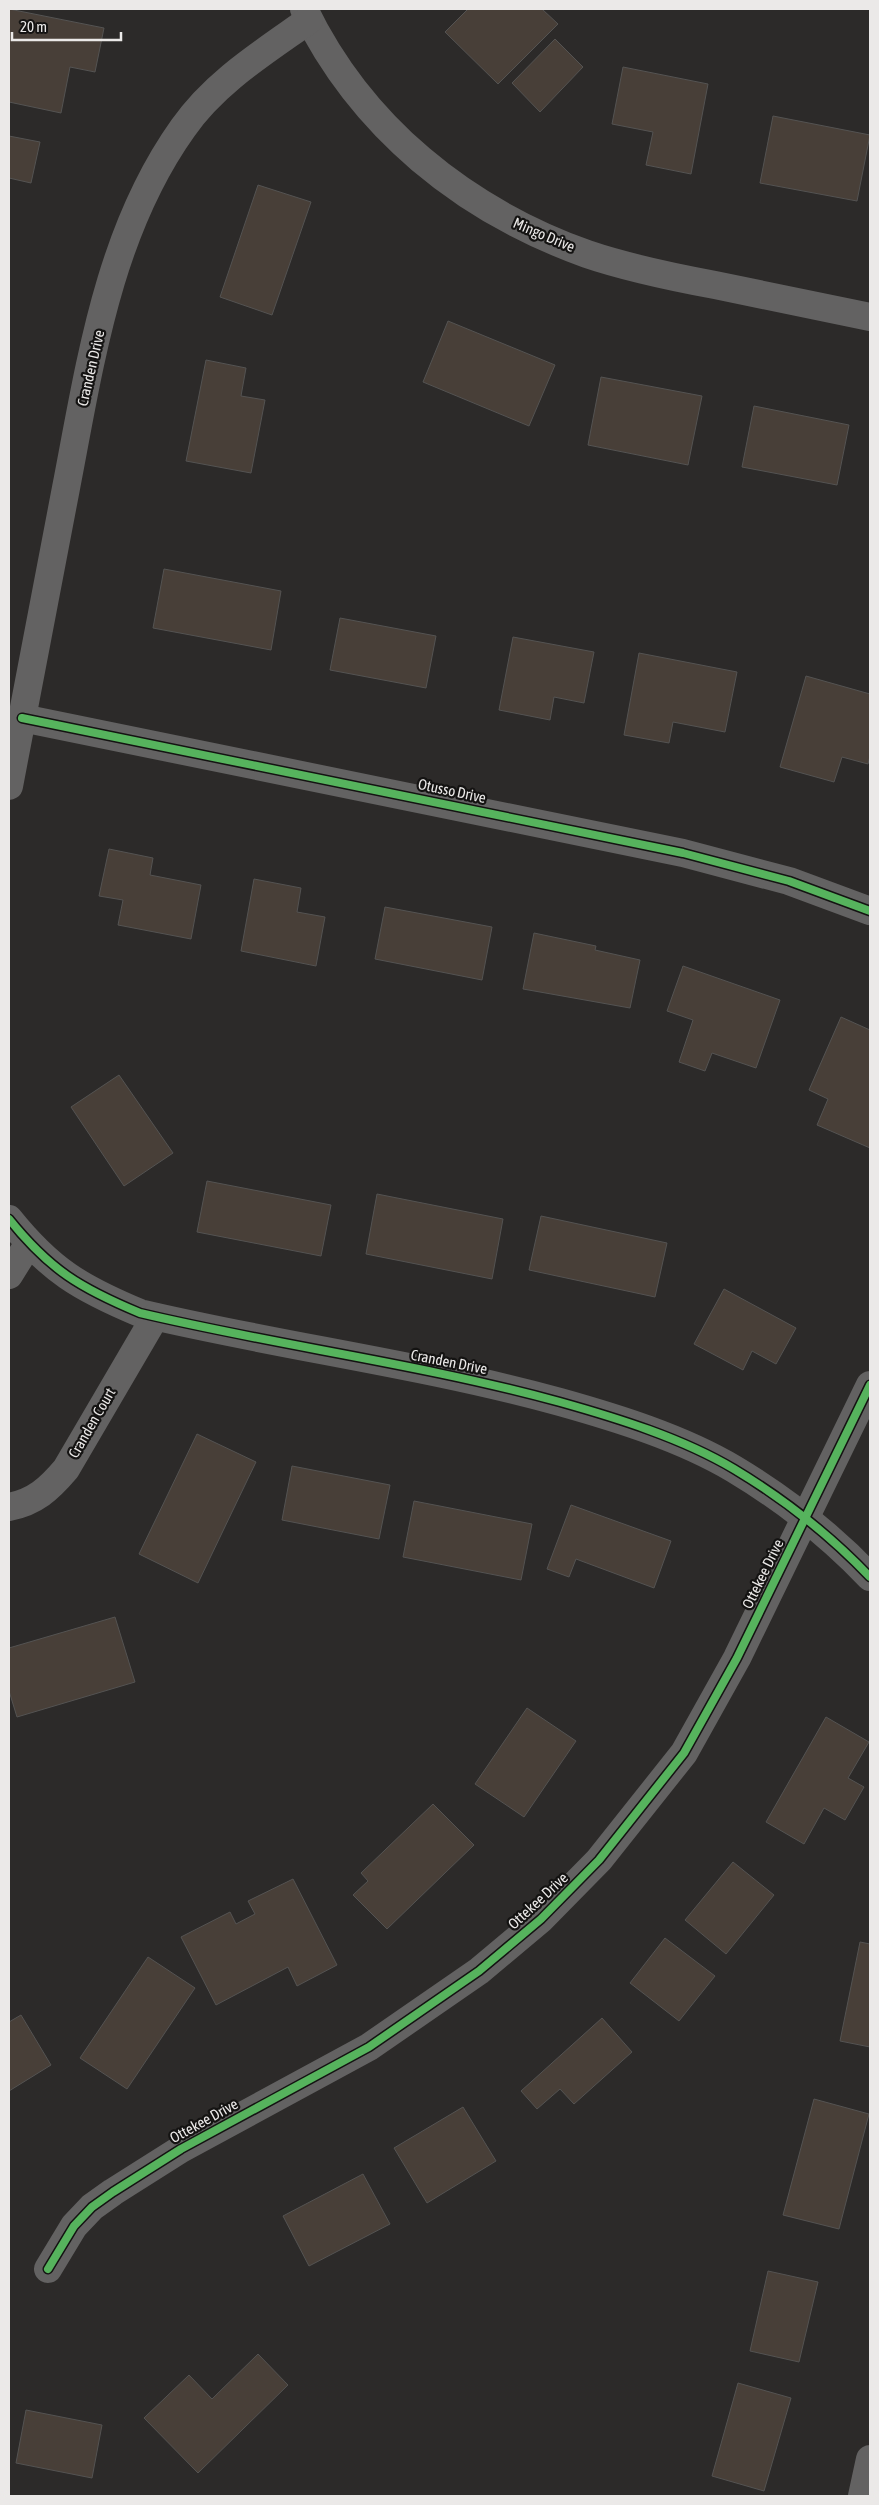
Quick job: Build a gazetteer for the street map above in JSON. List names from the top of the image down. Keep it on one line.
{"streets":{"street":["Mingo Drive","Cranden Drive","Otusso Drive","Cranden Court","Ottekee Drive"]},"crossings":[["Mingo Drive","Cranden Drive"],["Cranden Drive","Otusso Drive"],["Cranden Drive","Cranden Court"],["Cranden Drive","Ottekee Drive"]],"scale_bar":"20 m"}
